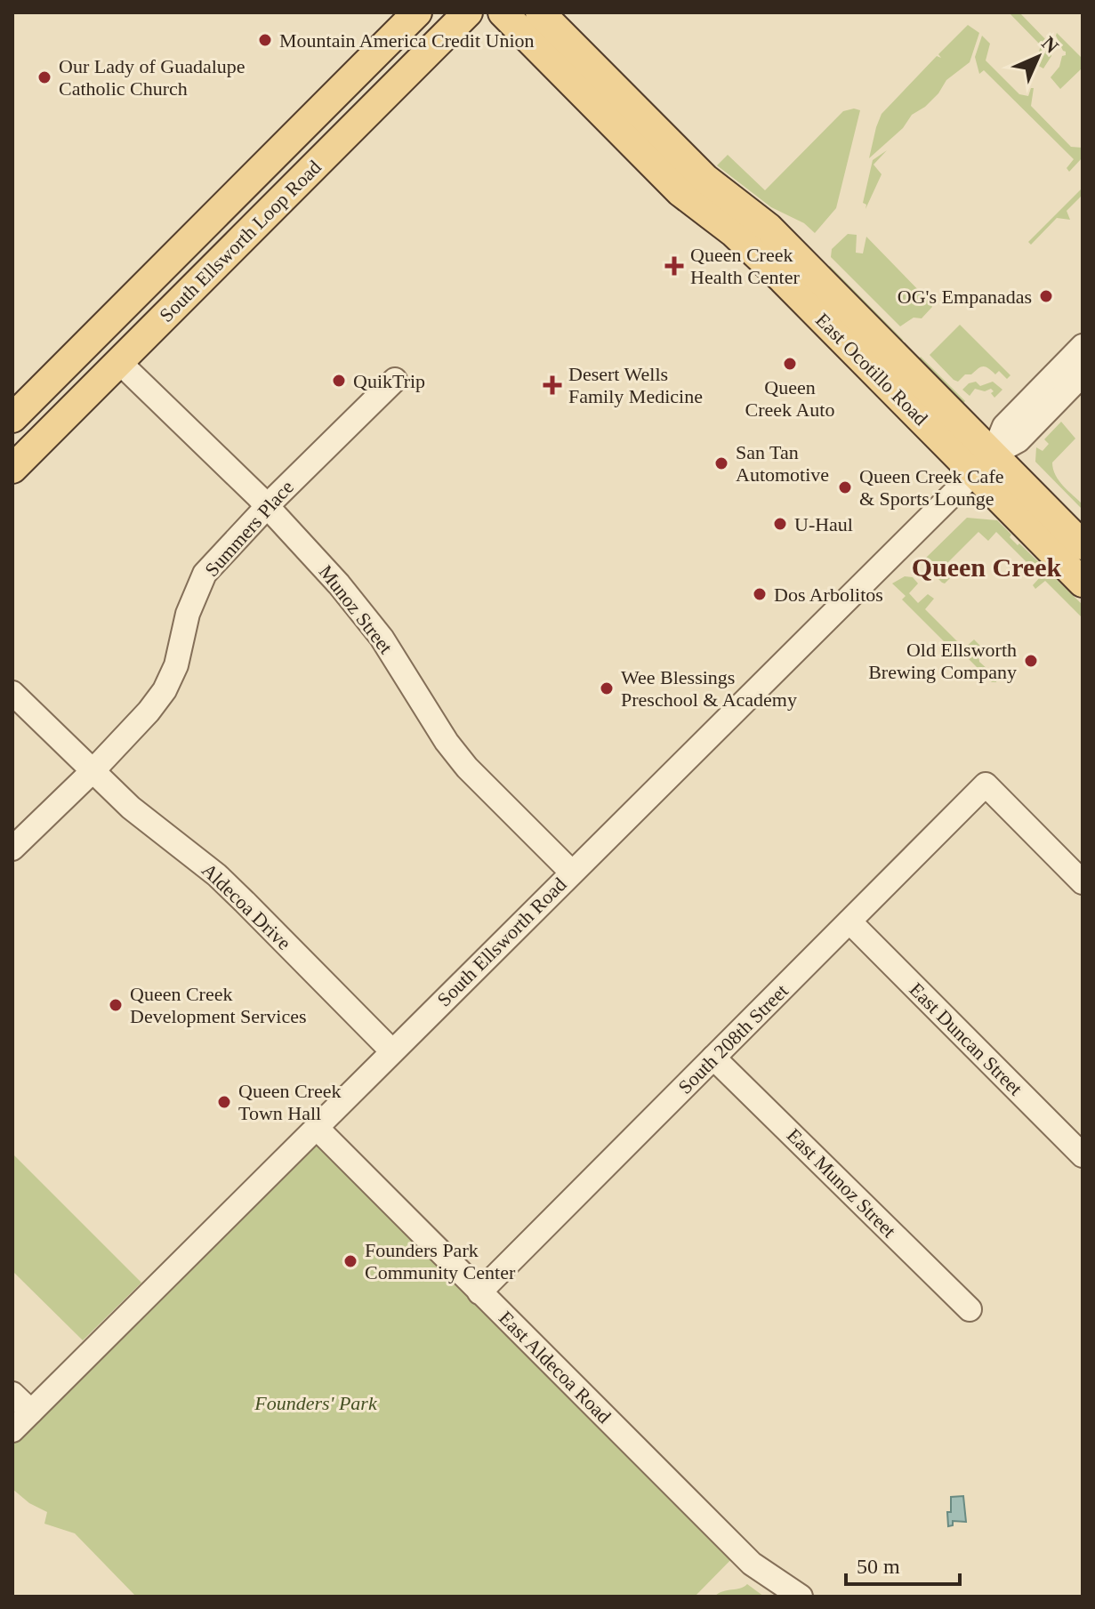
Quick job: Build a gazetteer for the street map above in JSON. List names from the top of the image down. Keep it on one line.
{"streets":{"main road":["South Ellsworth Loop Road","East Ocotillo Road"],"street":["Summers Place","Munoz Street","Aldecoa Drive","South Ellsworth Road","South 208th Street","East Duncan Street","East Munoz Street","East Aldecoa Road"]},"crossings":[["South Ellsworth Loop Road","Munoz Street"],["East Ocotillo Road","South Ellsworth Road"],["Summers Place","Munoz Street"],["Summers Place","Aldecoa Drive"],["Munoz Street","South Ellsworth Road"],["Aldecoa Drive","South Ellsworth Road"],["South Ellsworth Road","East Aldecoa Road"],["South 208th Street","East Duncan Street"],["South 208th Street","East Munoz Street"],["South 208th Street","East Aldecoa Road"]],"districts":["Queen Creek"],"parks":["Founders' Park"],"places":{"other":["Mountain America Credit Union","Our Lady of Guadalupe Catholic Church","OG's Empanadas","Queen Creek Auto","QuikTrip","San Tan Automotive","Queen Creek Cafe & Sports Lounge","U-Haul","Dos Arbolitos","Old Ellsworth Brewing Company","Wee Blessings Preschool & Academy","Queen Creek Development Services","Queen Creek Town Hall","Founders Park Community Center"],"health":["Queen Creek Health Center","Desert Wells Family Medicine"]},"scale_bar":"50 m","north":"top right"}
